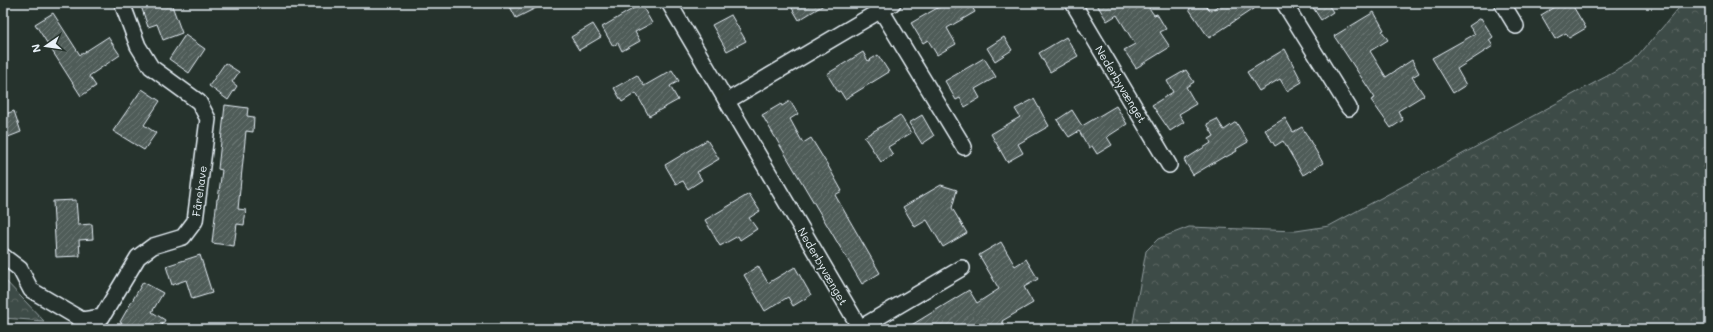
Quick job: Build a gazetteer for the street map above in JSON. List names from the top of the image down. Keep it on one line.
{"streets":{"street":["Nederbyvænget","Fårehave"]},"north":"left"}
